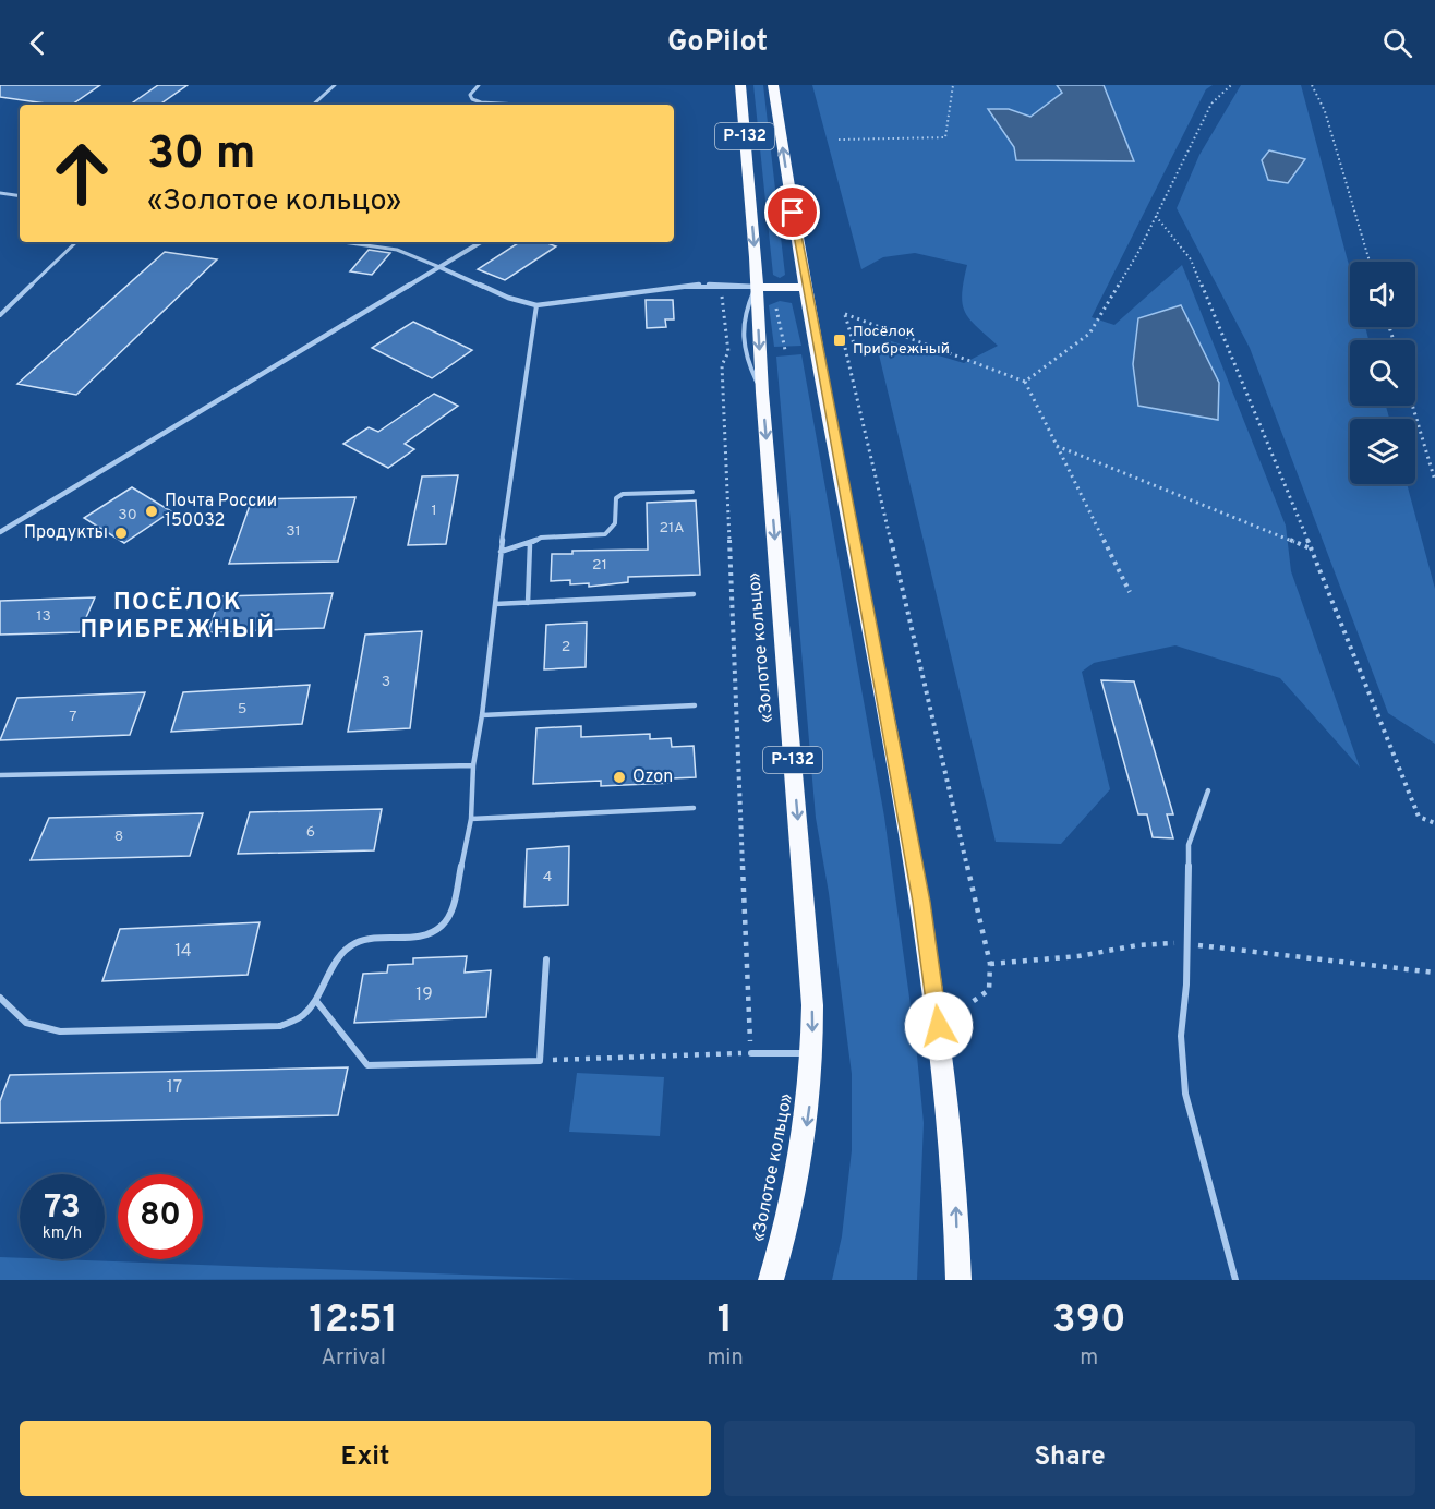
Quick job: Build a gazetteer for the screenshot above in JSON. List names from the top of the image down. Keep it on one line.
{"streets":{"highway":["Р-132","«Золотое кольцо»"]},"districts":["ПОСЁЛОК ПРИБРЕЖНЫЙ"],"places":{"transit":["Посёлок Прибрежный"],"other":["Почта России 150032","Продукты","Ozon"]},"house_numbers":["1","30","21А","31","21","13","2","3","5","7","6","8","4","14","19","17"],"page":{"header":"GoPilot","turn":["30 m","«Золотое кольцо»"],"speed":"73 km/h","limit":"80","eta":["12:51","Arrival","1","min","390","m"],"buttons":["Exit","Share"]}}
